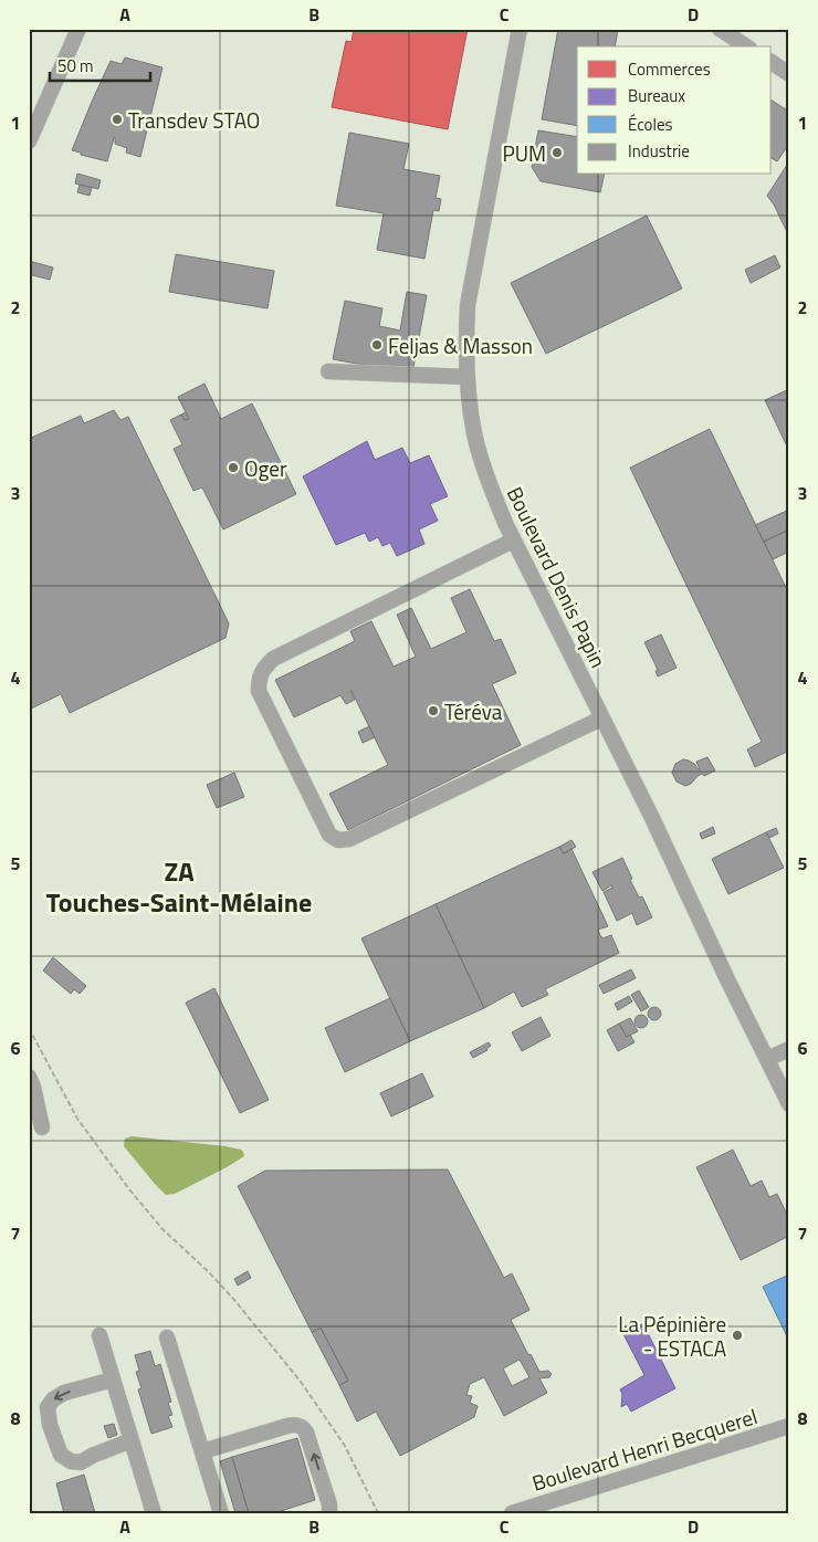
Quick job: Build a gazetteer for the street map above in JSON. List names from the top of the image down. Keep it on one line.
{"streets":{"street":["Boulevard Denis Papin","Boulevard Henri Becquerel"]},"districts":["ZA Touches-Saint-Mélaine"],"places":["Transdev STAO","PUM","Feljas & Masson","Oger","Téréva","La Pépinière - ESTACA"],"legend":["Commerces","Bureaux","Écoles","Industrie"],"scale_bar":"50 m","grid":{"columns":["A","B","C","D"],"rows":["1","2","3","4","5","6","7","8"]}}
